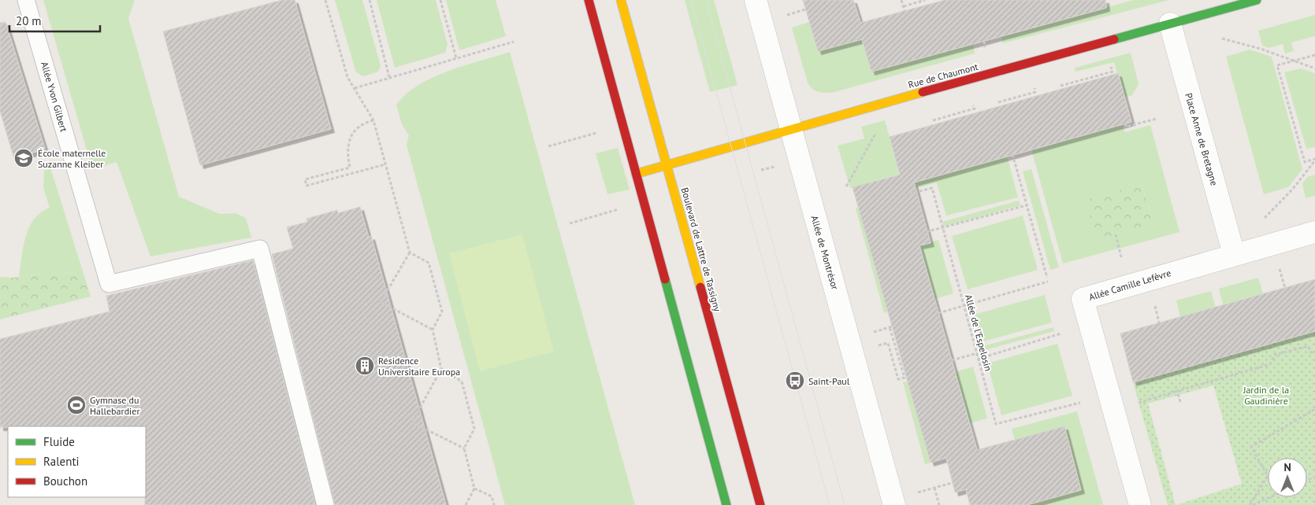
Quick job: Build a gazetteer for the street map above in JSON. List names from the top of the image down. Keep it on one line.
{"streets":{"street":["Rue de Chaumont","Place Anne de Bretagne","Boulevard de Lattre de Tassigny","Allée de Montrésor","Allée Camille Lefèvre"],"lane":["Allée Yvon Gilbert"],"path":["Allée de l'Espelosin"]},"crossings":[["Rue de Chaumont","Place Anne de Bretagne"],["Rue de Chaumont","Boulevard de Lattre de Tassigny"],["Rue de Chaumont","Allée de Montrésor"],["Place Anne de Bretagne","Allée Camille Lefèvre"]],"parks":["Jardin de la Gaudinière"],"places":{"school or university":["École maternelle Suzanne Kleiber"],"building":["Résidence Universitaire Europa"],"bus stop":["Saint-Paul"],"sports":["Gymnase du Hallebardier"]},"legend":["Fluide","Ralenti","Bouchon"],"scale_bar":"20 m","north":"top"}
